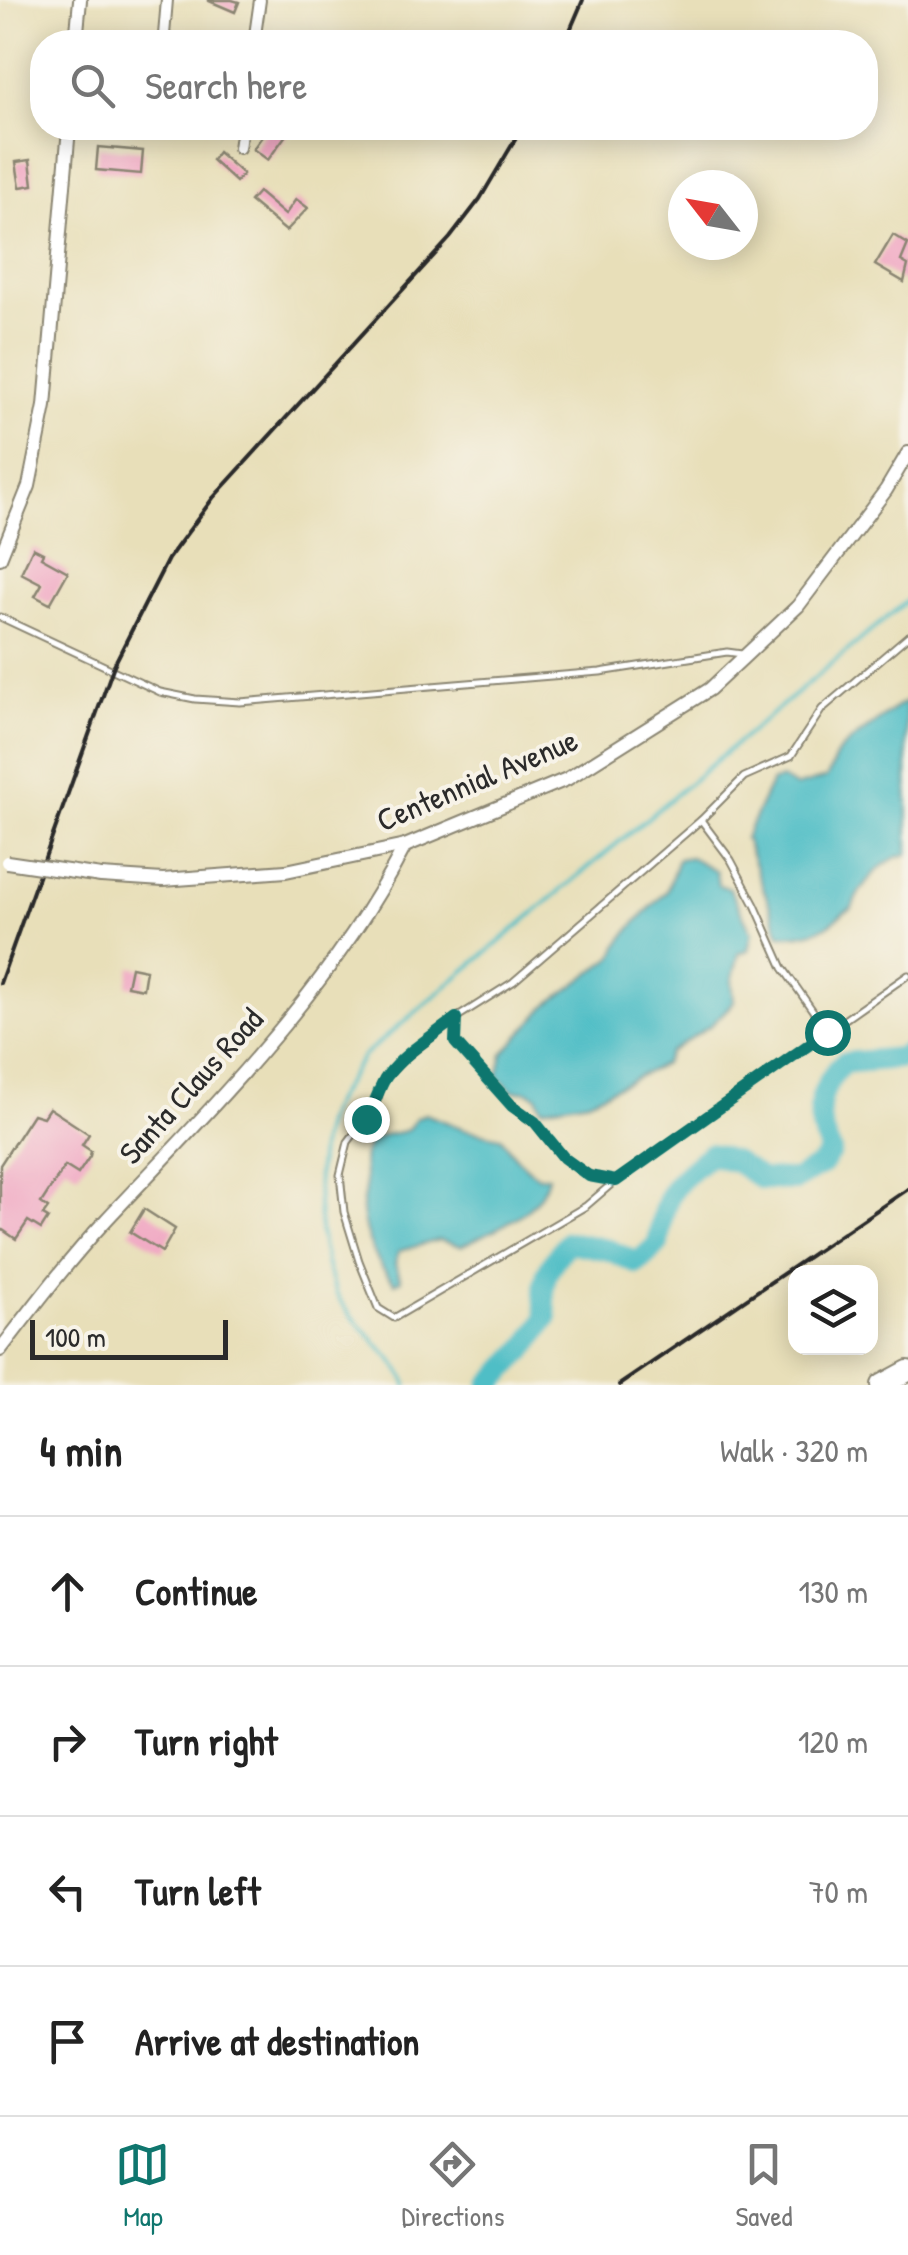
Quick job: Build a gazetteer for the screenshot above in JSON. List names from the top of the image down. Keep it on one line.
{"streets":{"street":["Centennial Avenue","Santa Claus Road"]},"crossings":[["Centennial Avenue","Santa Claus Road"]],"scale_bar":"100 m","north":"top left","page":{"search":"Search here","scale":"100 m","heading":["4 min","Walk · 320 m"],"list":[["Continue","130 m"],["Turn right","120 m"],["Turn left","70 m"],"Arrive at destination"],"nav":["Map","Directions","Saved"]}}
